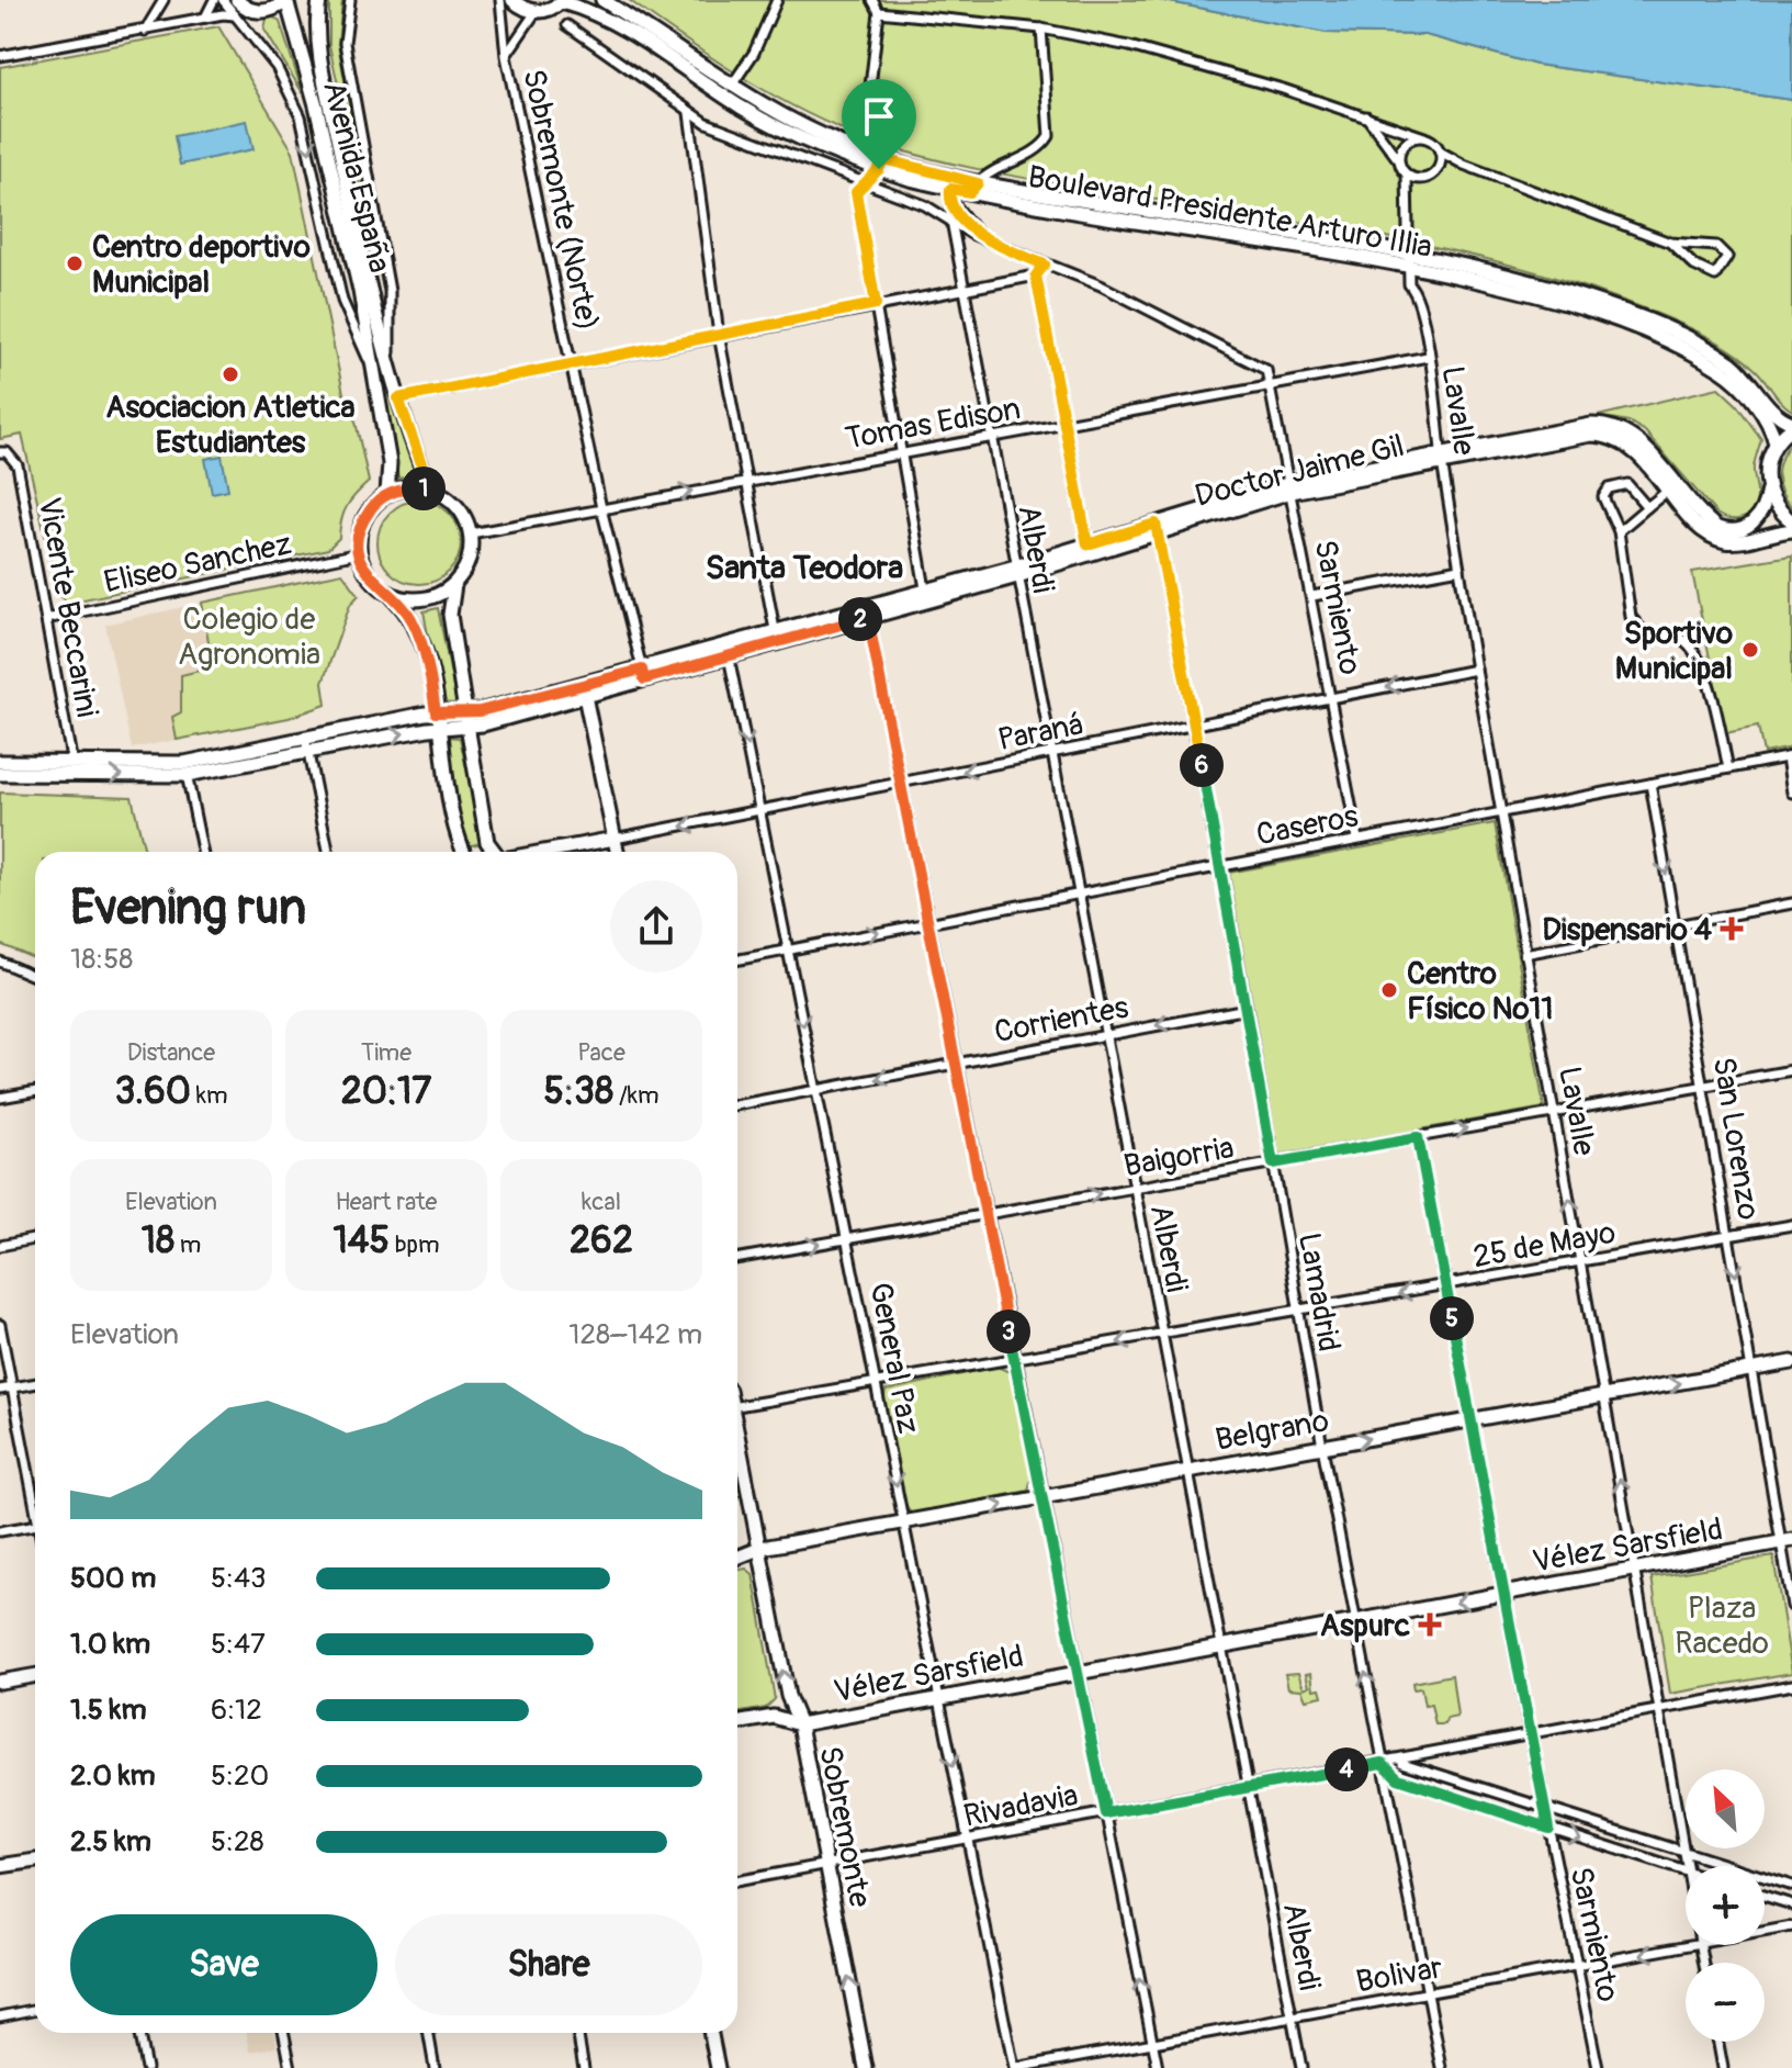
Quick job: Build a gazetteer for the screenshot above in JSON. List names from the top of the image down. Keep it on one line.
{"streets":{"main road":["Avenida España","Boulevard Presidente Arturo Illia","Doctor Jaime Gil","Belgrano","Vélez Sarsfield","Sobremonte"],"street":["Sobremonte (Norte)","Lavalle","Tomas Edison","Alberdi","Eliseo Sanchez","Vicente Beccarini","Sarmiento","Paraná","Caseros","Corrientes","San Lorenzo","Baigorria","25 de Mayo","Lamadrid","General Paz","Rivadavia","Bolivar"]},"crossings":[["Avenida España","Tomas Edison"],["Avenida España","Eliseo Sanchez"],["Sobremonte (Norte)","Tomas Edison"],["Boulevard Presidente Arturo Illia","Lavalle"],["Boulevard Presidente Arturo Illia","Alberdi"],["Lavalle","Tomas Edison"],["Lavalle","Doctor Jaime Gil"],["Lavalle","Paraná"],["Lavalle","Caseros"],["Lavalle","Baigorria"],["Lavalle","25 de Mayo"],["Lavalle","Belgrano"],["Lavalle","Vélez Sarsfield"],["Lavalle","Rivadavia"],["Tomas Edison","Alberdi"],["Tomas Edison","Eliseo Sanchez"],["Tomas Edison","Sarmiento"],["Doctor Jaime Gil","Alberdi"],["Doctor Jaime Gil","Sarmiento"],["Doctor Jaime Gil","Lamadrid"],["Doctor Jaime Gil","General Paz"],["Alberdi","Paraná"],["Alberdi","Caseros"],["Alberdi","Corrientes"],["Alberdi","Baigorria"],["Alberdi","25 de Mayo"],["Alberdi","Belgrano"],["Alberdi","Vélez Sarsfield"],["Alberdi","Rivadavia"],["Alberdi","Bolivar"],["Eliseo Sanchez","Vicente Beccarini"],["Sarmiento","Paraná"],["Sarmiento","Caseros"],["Sarmiento","Baigorria"],["Sarmiento","25 de Mayo"],["Sarmiento","Belgrano"],["Sarmiento","Vélez Sarsfield"],["Sarmiento","Rivadavia"],["Sarmiento","Bolivar"],["Paraná","Lamadrid"],["Paraná","General Paz"],["Caseros","San Lorenzo"],["Caseros","Lamadrid"],["Caseros","General Paz"],["Corrientes","Lamadrid"],["Corrientes","General Paz"],["San Lorenzo","Baigorria"],["San Lorenzo","25 de Mayo"],["San Lorenzo","Belgrano"],["San Lorenzo","Vélez Sarsfield"],["Baigorria","Lamadrid"],["Baigorria","General Paz"],["25 de Mayo","Lamadrid"],["25 de Mayo","General Paz"],["Lamadrid","Belgrano"],["Lamadrid","Vélez Sarsfield"],["Lamadrid","Rivadavia"],["Lamadrid","Bolivar"],["General Paz","Belgrano"],["General Paz","Vélez Sarsfield"],["General Paz","Rivadavia"],["General Paz","Bolivar"],["Belgrano","Sobremonte"],["Vélez Sarsfield","Sobremonte"],["Rivadavia","Sobremonte"]],"one_way":["Paraná","Corrientes","Baigorria","General Paz","Belgrano","Sobremonte"],"districts":["Santa Teodora"],"parks":["Colegio de Agronomia","Plaza Racedo"],"places":{"other":["Centro deportivo Municipal","Asociacion Atletica Estudiantes","Sportivo Municipal","Centro Físico Nº11"],"health":["Dispensario 4","Aspurc"]},"north":"top left","page":{"pins":["1","2","6","5","3","4"],"heading":["Evening run","18:58"],"stats":[["Distance","3.60 km"],["Time","20:17"],["Pace","5:38 /km"],["Elevation","18 m"],["Heart rate","145 bpm"],["kcal","262"]],"chart":["Elevation","128–142 m"],"list":[{"name":"500 m","note":"5:43"},{"name":"1.0 km","note":"5:47"},{"name":"1.5 km","note":"6:12"},{"name":"2.0 km","note":"5:20"},{"name":"2.5 km","note":"5:28"}],"map_buttons":["+","−"],"buttons":["Save","Share"]}}
